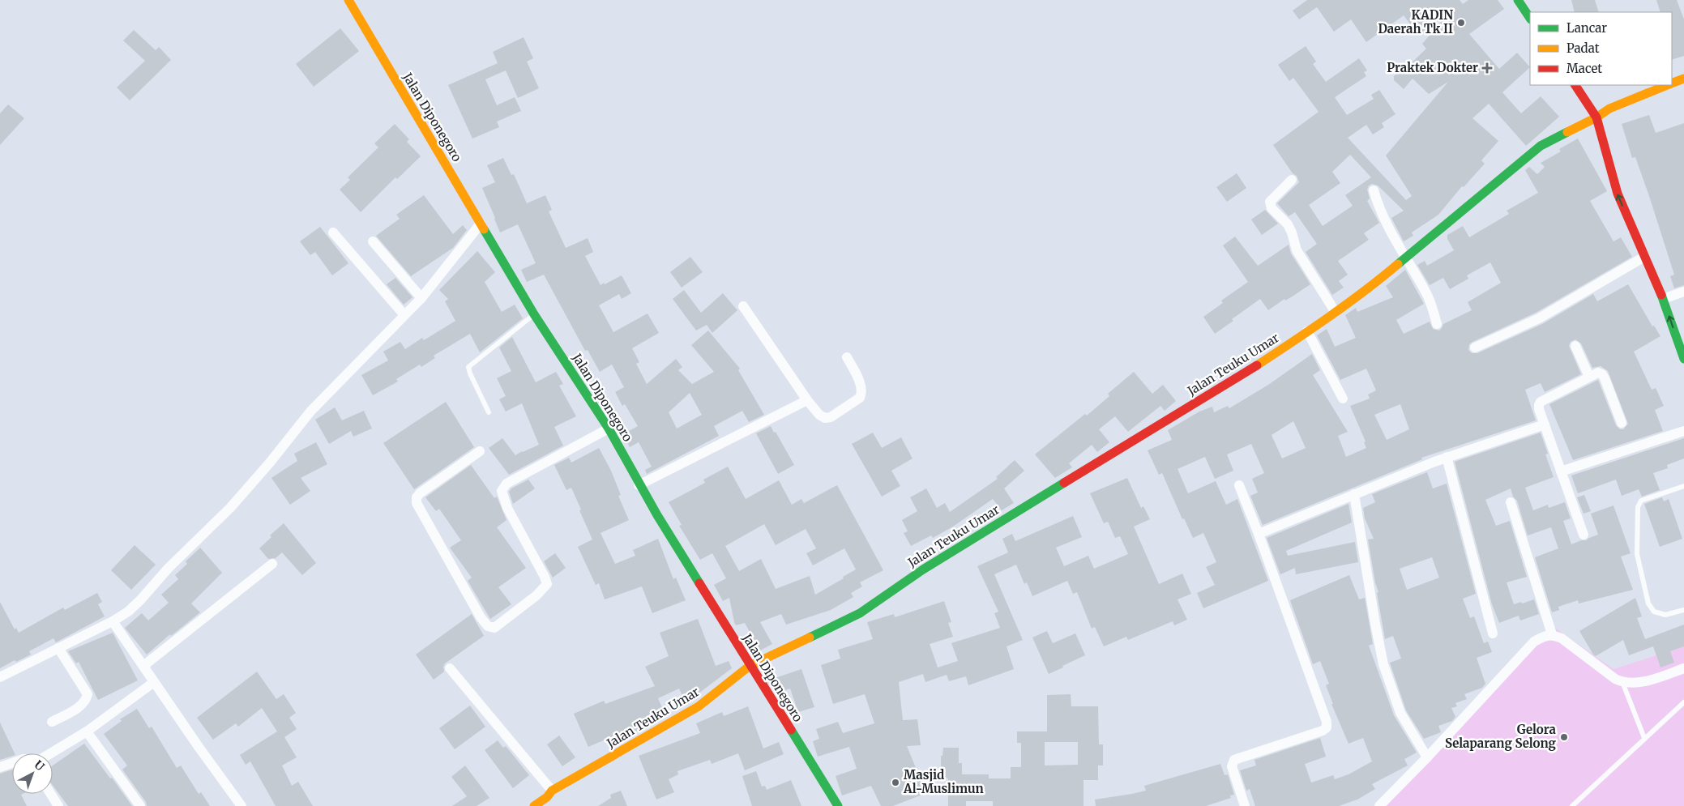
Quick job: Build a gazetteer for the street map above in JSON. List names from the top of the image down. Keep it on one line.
{"streets":{"street":["Jalan Diponegoro","Jalan Teuku Umar"]},"crossings":[["Jalan Diponegoro","Jalan Teuku Umar"]],"places":{"other":["KADIN Daerah Tk II","Gelora Selaparang Selong","Masjid Al-Muslimun"],"health":["Praktek Dokter"]},"legend":["Lancar","Padat","Macet"],"north":"top right"}
